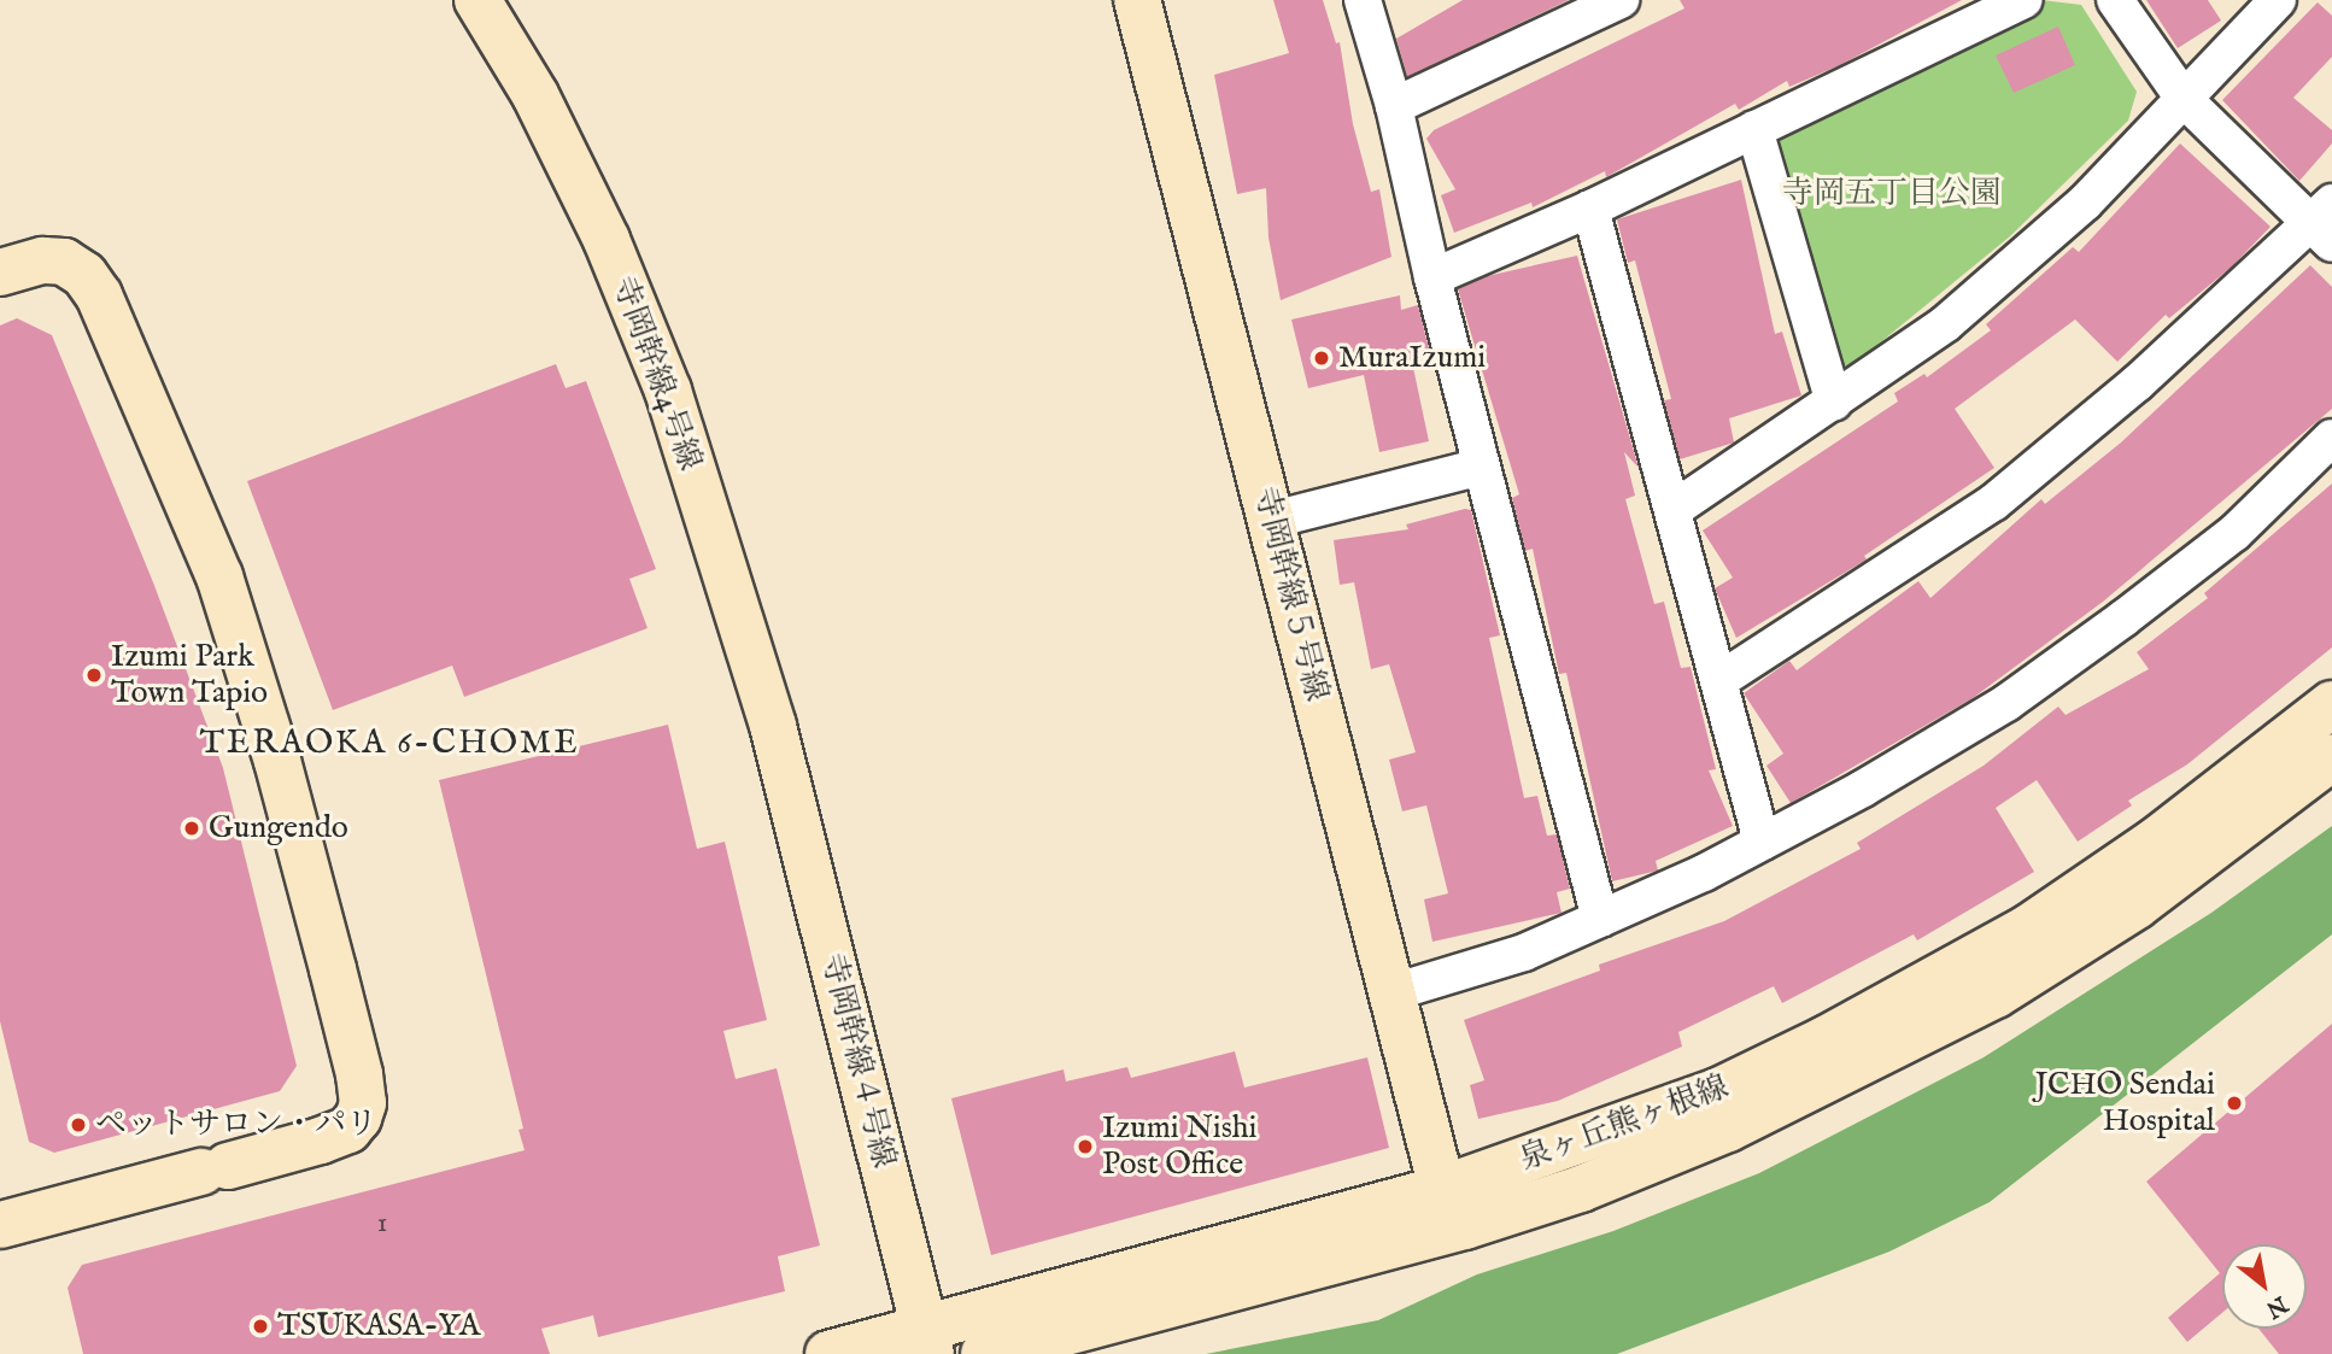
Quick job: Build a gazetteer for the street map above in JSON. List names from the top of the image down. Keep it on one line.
{"streets":{"street":["寺岡幹線4号線","寺岡幹線５号線","寺岡幹線４号線","泉ヶ丘熊ヶ根線"]},"crossings":[["寺岡幹線4号線","寺岡幹線４号線"],["寺岡幹線５号線","泉ヶ丘熊ヶ根線"],["寺岡幹線４号線","泉ヶ丘熊ヶ根線"]],"districts":["TERAOKA 6-CHOME"],"parks":["寺岡五丁目公園"],"places":["MuraIzumi","Izumi Park Town Tapio","Gungendo","JCHO Sendai Hospital","ペットサロン・パリ","Izumi Nishi Post Office","TSUKASA-YA"],"house_numbers":["1"],"north":"bottom right"}
